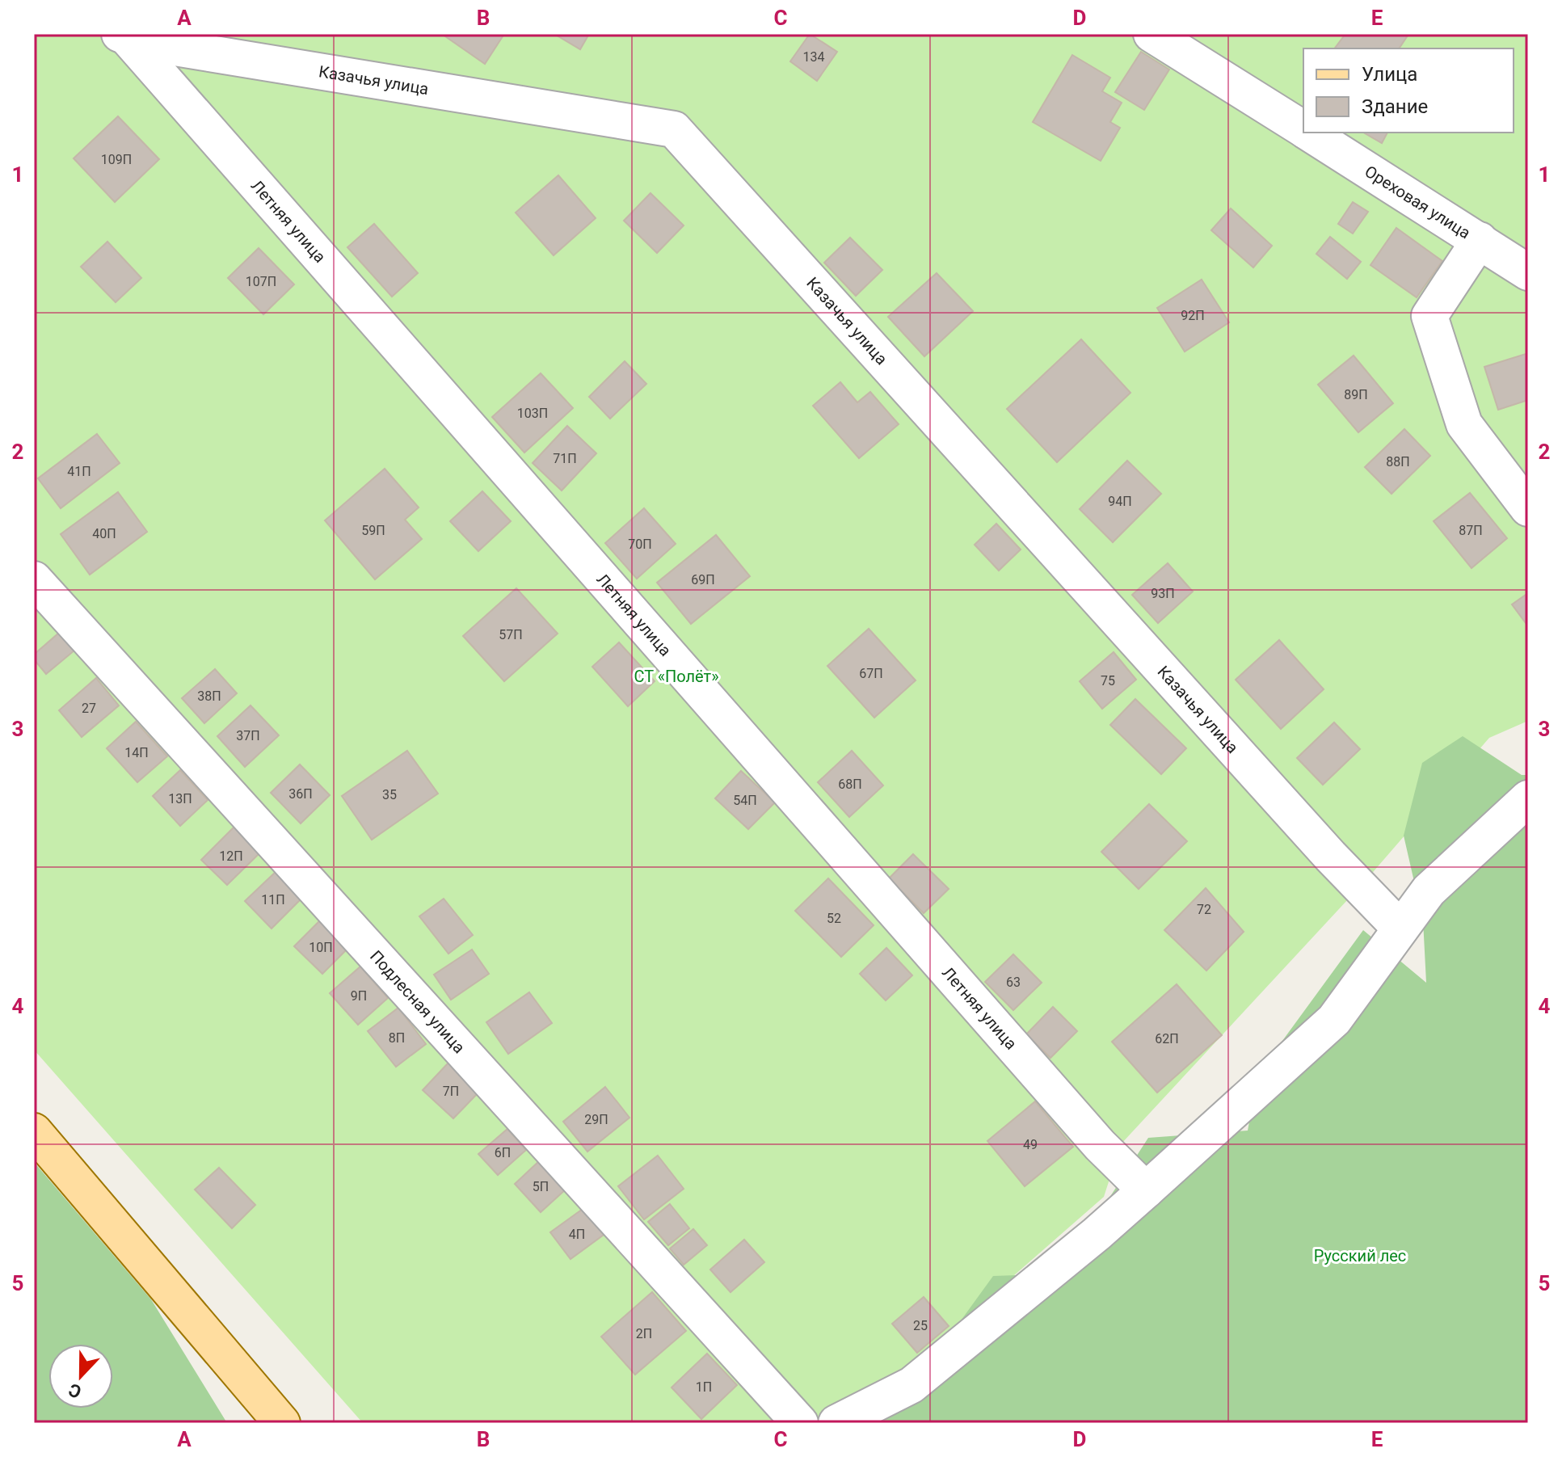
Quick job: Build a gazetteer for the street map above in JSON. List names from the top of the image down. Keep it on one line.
{"streets":{"street":["Казачья улица","Ореховая улица","Летняя улица","Подлесная улица"]},"crossings":[["Казачья улица","Летняя улица"]],"parks":["СТ «Полёт»","Русский лес"],"house_numbers":["134","109П","107П","92П","89П","103П","71П","88П","41П","94П","59П","87П","40П","70П","69П","93П","57П","67П","75","38П","27","37П","14П","68П","36П","35","13П","54П","12П","11П","72","52","10П","63","9П","8П","62П","7П","29П","49","6П","5П","4П","25","2П","1П"],"legend":["Улица","Здание"],"north":"bottom","grid":{"columns":["A","B","C","D","E"],"rows":["1","2","3","4","5"]}}
